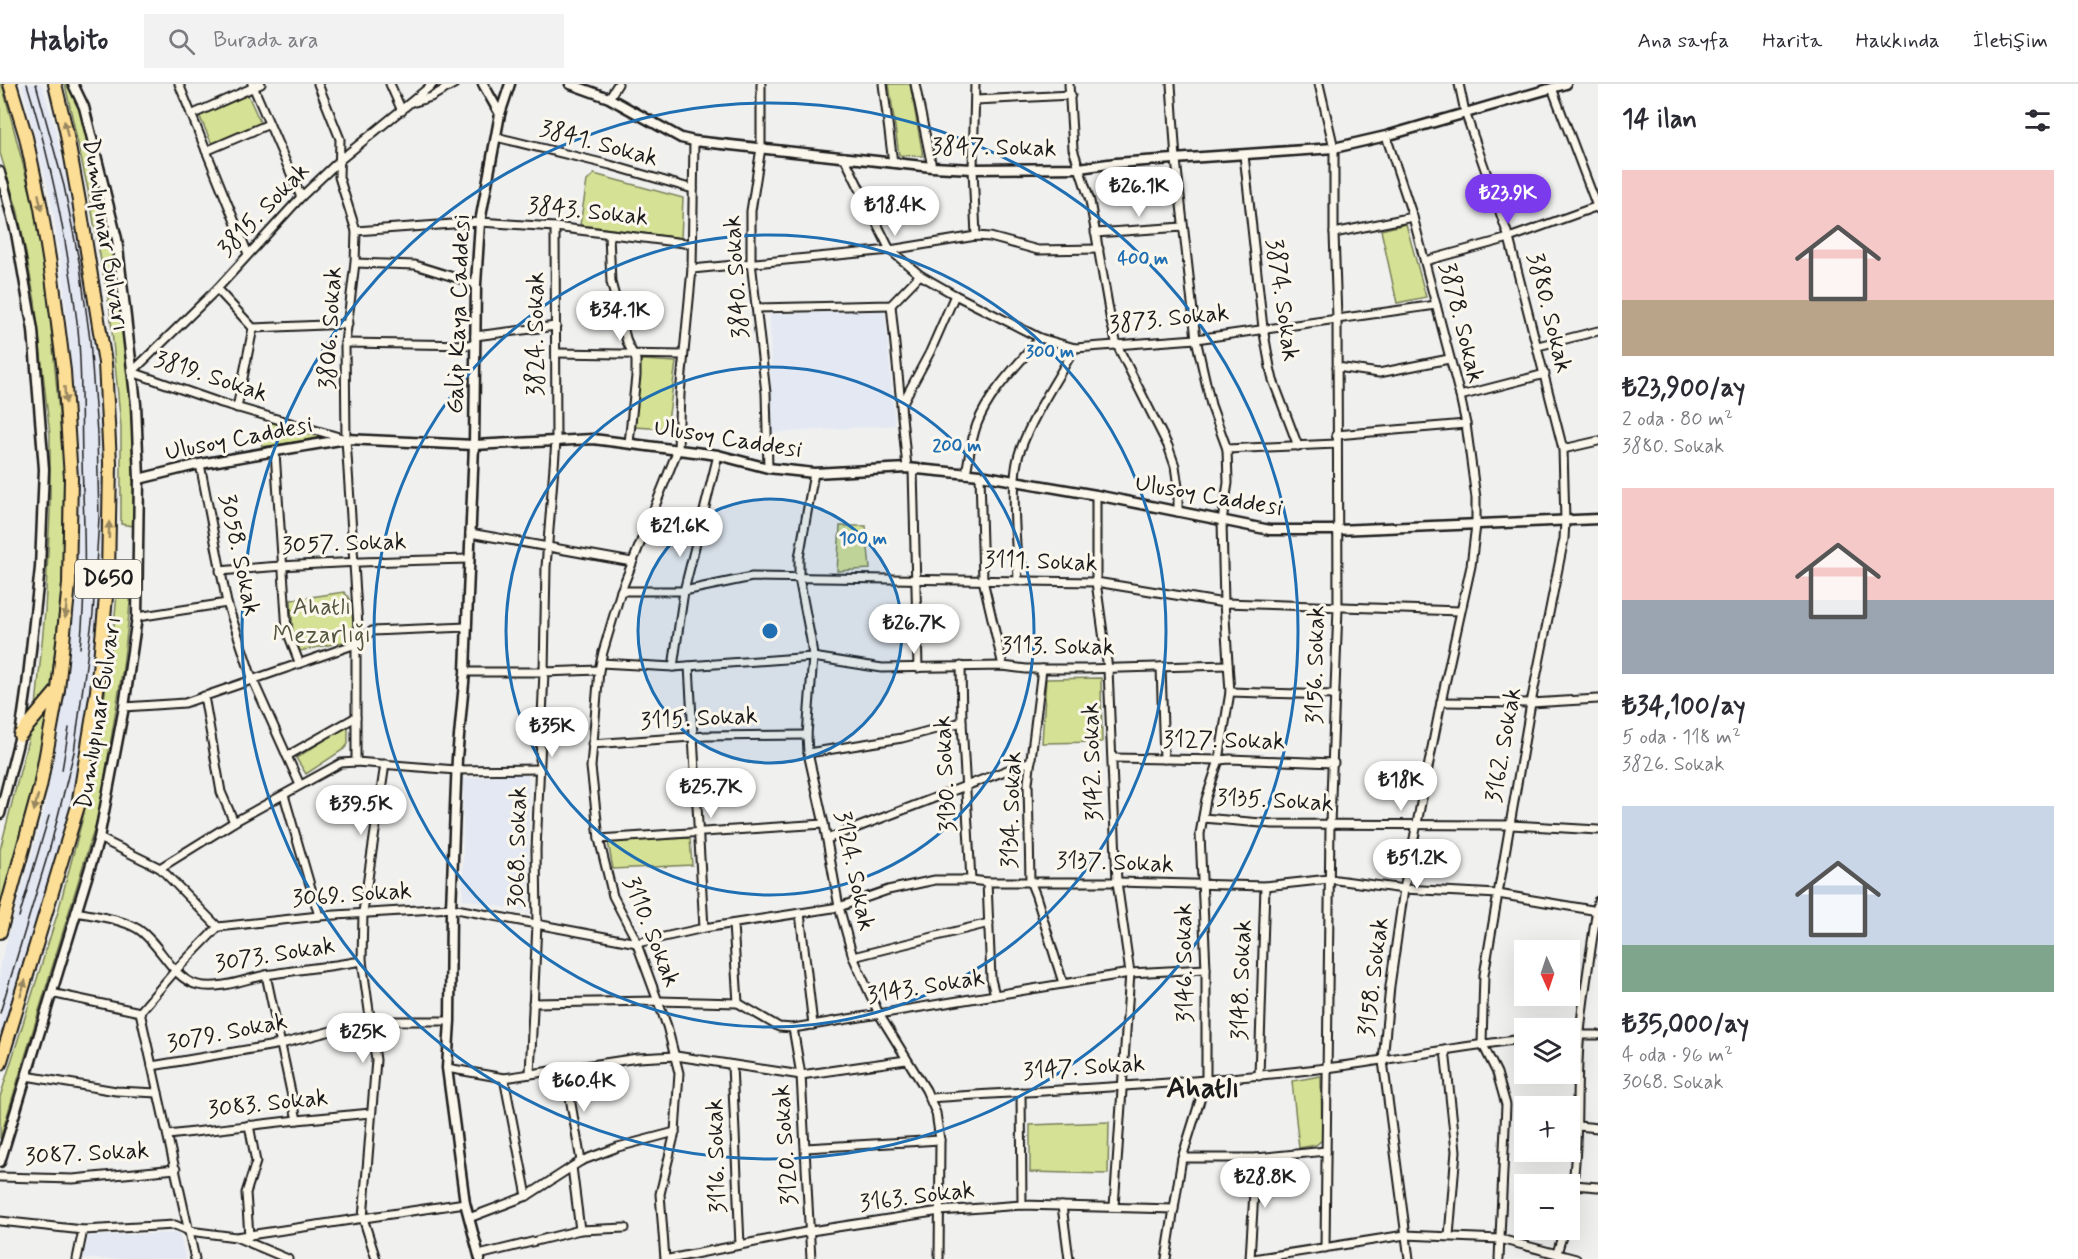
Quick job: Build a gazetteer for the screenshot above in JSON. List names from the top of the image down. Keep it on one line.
{"streets":{"highway":["Dumlupınar Bulvarı","D650"],"street":["3841. Sokak","3847. Sokak","3815. Sokak","3843. Sokak","3840. Sokak","3874. Sokak","3880. Sokak","Galip Kaya Caddesi","3873. Sokak","3878. Sokak","3806. Sokak","3824. Sokak","3819. Sokak","Ulusoy Caddesi","3057. Sokak","3058. Sokak","3111. Sokak","3113. Sokak","3156. Sokak","3115. Sokak","3127. Sokak","3162. Sokak","3142. Sokak","3130. Sokak","3135. Sokak","3134. Sokak","3068. Sokak","3137. Sokak","3124. Sokak","3069. Sokak","3110. Sokak","3073. Sokak","3146. Sokak","3158. Sokak","3148. Sokak","3143. Sokak","3079. Sokak","3147. Sokak","3083. Sokak","3120. Sokak","3087. Sokak","3116. Sokak","3163. Sokak"]},"crossings":[["3841. Sokak","Galip Kaya Caddesi"],["3841. Sokak","3110. Sokak"],["3847. Sokak","3840. Sokak"],["3847. Sokak","3874. Sokak"],["3847. Sokak","3880. Sokak"],["3847. Sokak","3873. Sokak"],["3847. Sokak","3878. Sokak"],["3847. Sokak","3156. Sokak"],["3847. Sokak","3110. Sokak"],["3847. Sokak","3146. Sokak"],["3815. Sokak","Dumlupınar Bulvarı"],["3815. Sokak","3806. Sokak"],["3815. Sokak","3819. Sokak"],["3843. Sokak","Galip Kaya Caddesi"],["3843. Sokak","3806. Sokak"],["3843. Sokak","3824. Sokak"],["3843. Sokak","3110. Sokak"],["Dumlupınar Bulvarı","3819. Sokak"],["Dumlupınar Bulvarı","Ulusoy Caddesi"],["Dumlupınar Bulvarı","3073. Sokak"],["3840. Sokak","Ulusoy Caddesi"],["3874. Sokak","3873. Sokak"],["3880. Sokak","Ulusoy Caddesi"],["3880. Sokak","3162. Sokak"],["Galip Kaya Caddesi","Ulusoy Caddesi"],["Galip Kaya Caddesi","3057. Sokak"],["Galip Kaya Caddesi","3113. Sokak"],["Galip Kaya Caddesi","3069. Sokak"],["Galip Kaya Caddesi","3079. Sokak"],["3873. Sokak","3878. Sokak"],["3873. Sokak","3156. Sokak"],["3873. Sokak","3146. Sokak"],["3878. Sokak","Ulusoy Caddesi"],["3878. Sokak","3158. Sokak"],["3806. Sokak","3819. Sokak"],["3806. Sokak","Ulusoy Caddesi"],["3806. Sokak","3057. Sokak"],["3824. Sokak","Ulusoy Caddesi"],["3824. Sokak","3068. Sokak"],["3819. Sokak","Ulusoy Caddesi"],["Ulusoy Caddesi","3058. Sokak"],["Ulusoy Caddesi","3156. Sokak"],["Ulusoy Caddesi","3162. Sokak"],["Ulusoy Caddesi","3142. Sokak"],["Ulusoy Caddesi","3068. Sokak"],["Ulusoy Caddesi","3124. Sokak"],["Ulusoy Caddesi","3110. Sokak"],["Ulusoy Caddesi","3146. Sokak"],["Ulusoy Caddesi","3158. Sokak"],["3057. Sokak","3058. Sokak"],["3111. Sokak","3156. Sokak"],["3111. Sokak","3142. Sokak"],["3111. Sokak","3124. Sokak"],["3111. Sokak","3110. Sokak"],["3111. Sokak","3146. Sokak"],["3111. Sokak","3158. Sokak"],["3113. Sokak","3142. Sokak"],["3113. Sokak","3130. Sokak"],["3113. Sokak","3134. Sokak"],["3113. Sokak","3068. Sokak"],["3113. Sokak","3124. Sokak"],["3113. Sokak","3110. Sokak"],["3113. Sokak","3146. Sokak"],["3156. Sokak","3127. Sokak"],["3156. Sokak","3135. Sokak"],["3156. Sokak","3137. Sokak"],["3156. Sokak","3147. Sokak"],["3115. Sokak","3124. Sokak"],["3115. Sokak","3110. Sokak"],["3127. Sokak","3142. Sokak"],["3127. Sokak","3146. Sokak"],["3162. Sokak","3135. Sokak"],["3162. Sokak","3137. Sokak"],["3162. Sokak","3147. Sokak"],["3142. Sokak","3137. Sokak"],["3142. Sokak","3143. Sokak"],["3142. Sokak","3147. Sokak"],["3142. Sokak","3163. Sokak"],["3130. Sokak","3137. Sokak"],["3135. Sokak","3146. Sokak"],["3135. Sokak","3158. Sokak"],["3134. Sokak","3137. Sokak"],["3134. Sokak","3143. Sokak"],["3068. Sokak","3069. Sokak"],["3068. Sokak","3143. Sokak"],["3137. Sokak","3124. Sokak"],["3137. Sokak","3069. Sokak"],["3137. Sokak","3110. Sokak"],["3137. Sokak","3146. Sokak"],["3137. Sokak","3158. Sokak"],["3137. Sokak","3148. Sokak"],["3124. Sokak","3143. Sokak"],["3124. Sokak","3147. Sokak"],["3124. Sokak","3163. Sokak"],["3069. Sokak","3110. Sokak"],["3110. Sokak","3143. Sokak"],["3146. Sokak","3143. Sokak"],["3146. Sokak","3147. Sokak"],["3146. Sokak","3163. Sokak"],["3158. Sokak","3147. Sokak"],["3148. Sokak","3147. Sokak"],["3143. Sokak","3120. Sokak"],["3120. Sokak","3163. Sokak"],["3116. Sokak","3163. Sokak"]],"districts":["Ahatlı"],"parks":["Ahatlı Mezarlığı"],"north":"bottom","page":{"header":"Habito","search":"Burada ara","nav":["Ana sayfa","Harita","Hakkında","İletişim"],"heading":"14 ilan","list":[{"name":"₺23,900/ay","note":"2 oda · 80 m² · 3880. Sokak"},{"name":"₺34,100/ay","note":"5 oda · 118 m² · 3826. Sokak"},{"name":"₺35,000/ay","note":"4 oda · 96 m² · 3068. Sokak"}],"price":["₺26.1K","₺23.9K","₺18.4K","₺34.1K","₺21.6K","₺26.7K","₺35K","₺18K","₺25.7K","₺39.5K","₺51.2K","₺25K","₺60.4K","₺28.8K"],"map_buttons":["+","−"]},"rings":["400 m","300 m","200 m","100 m"]}
